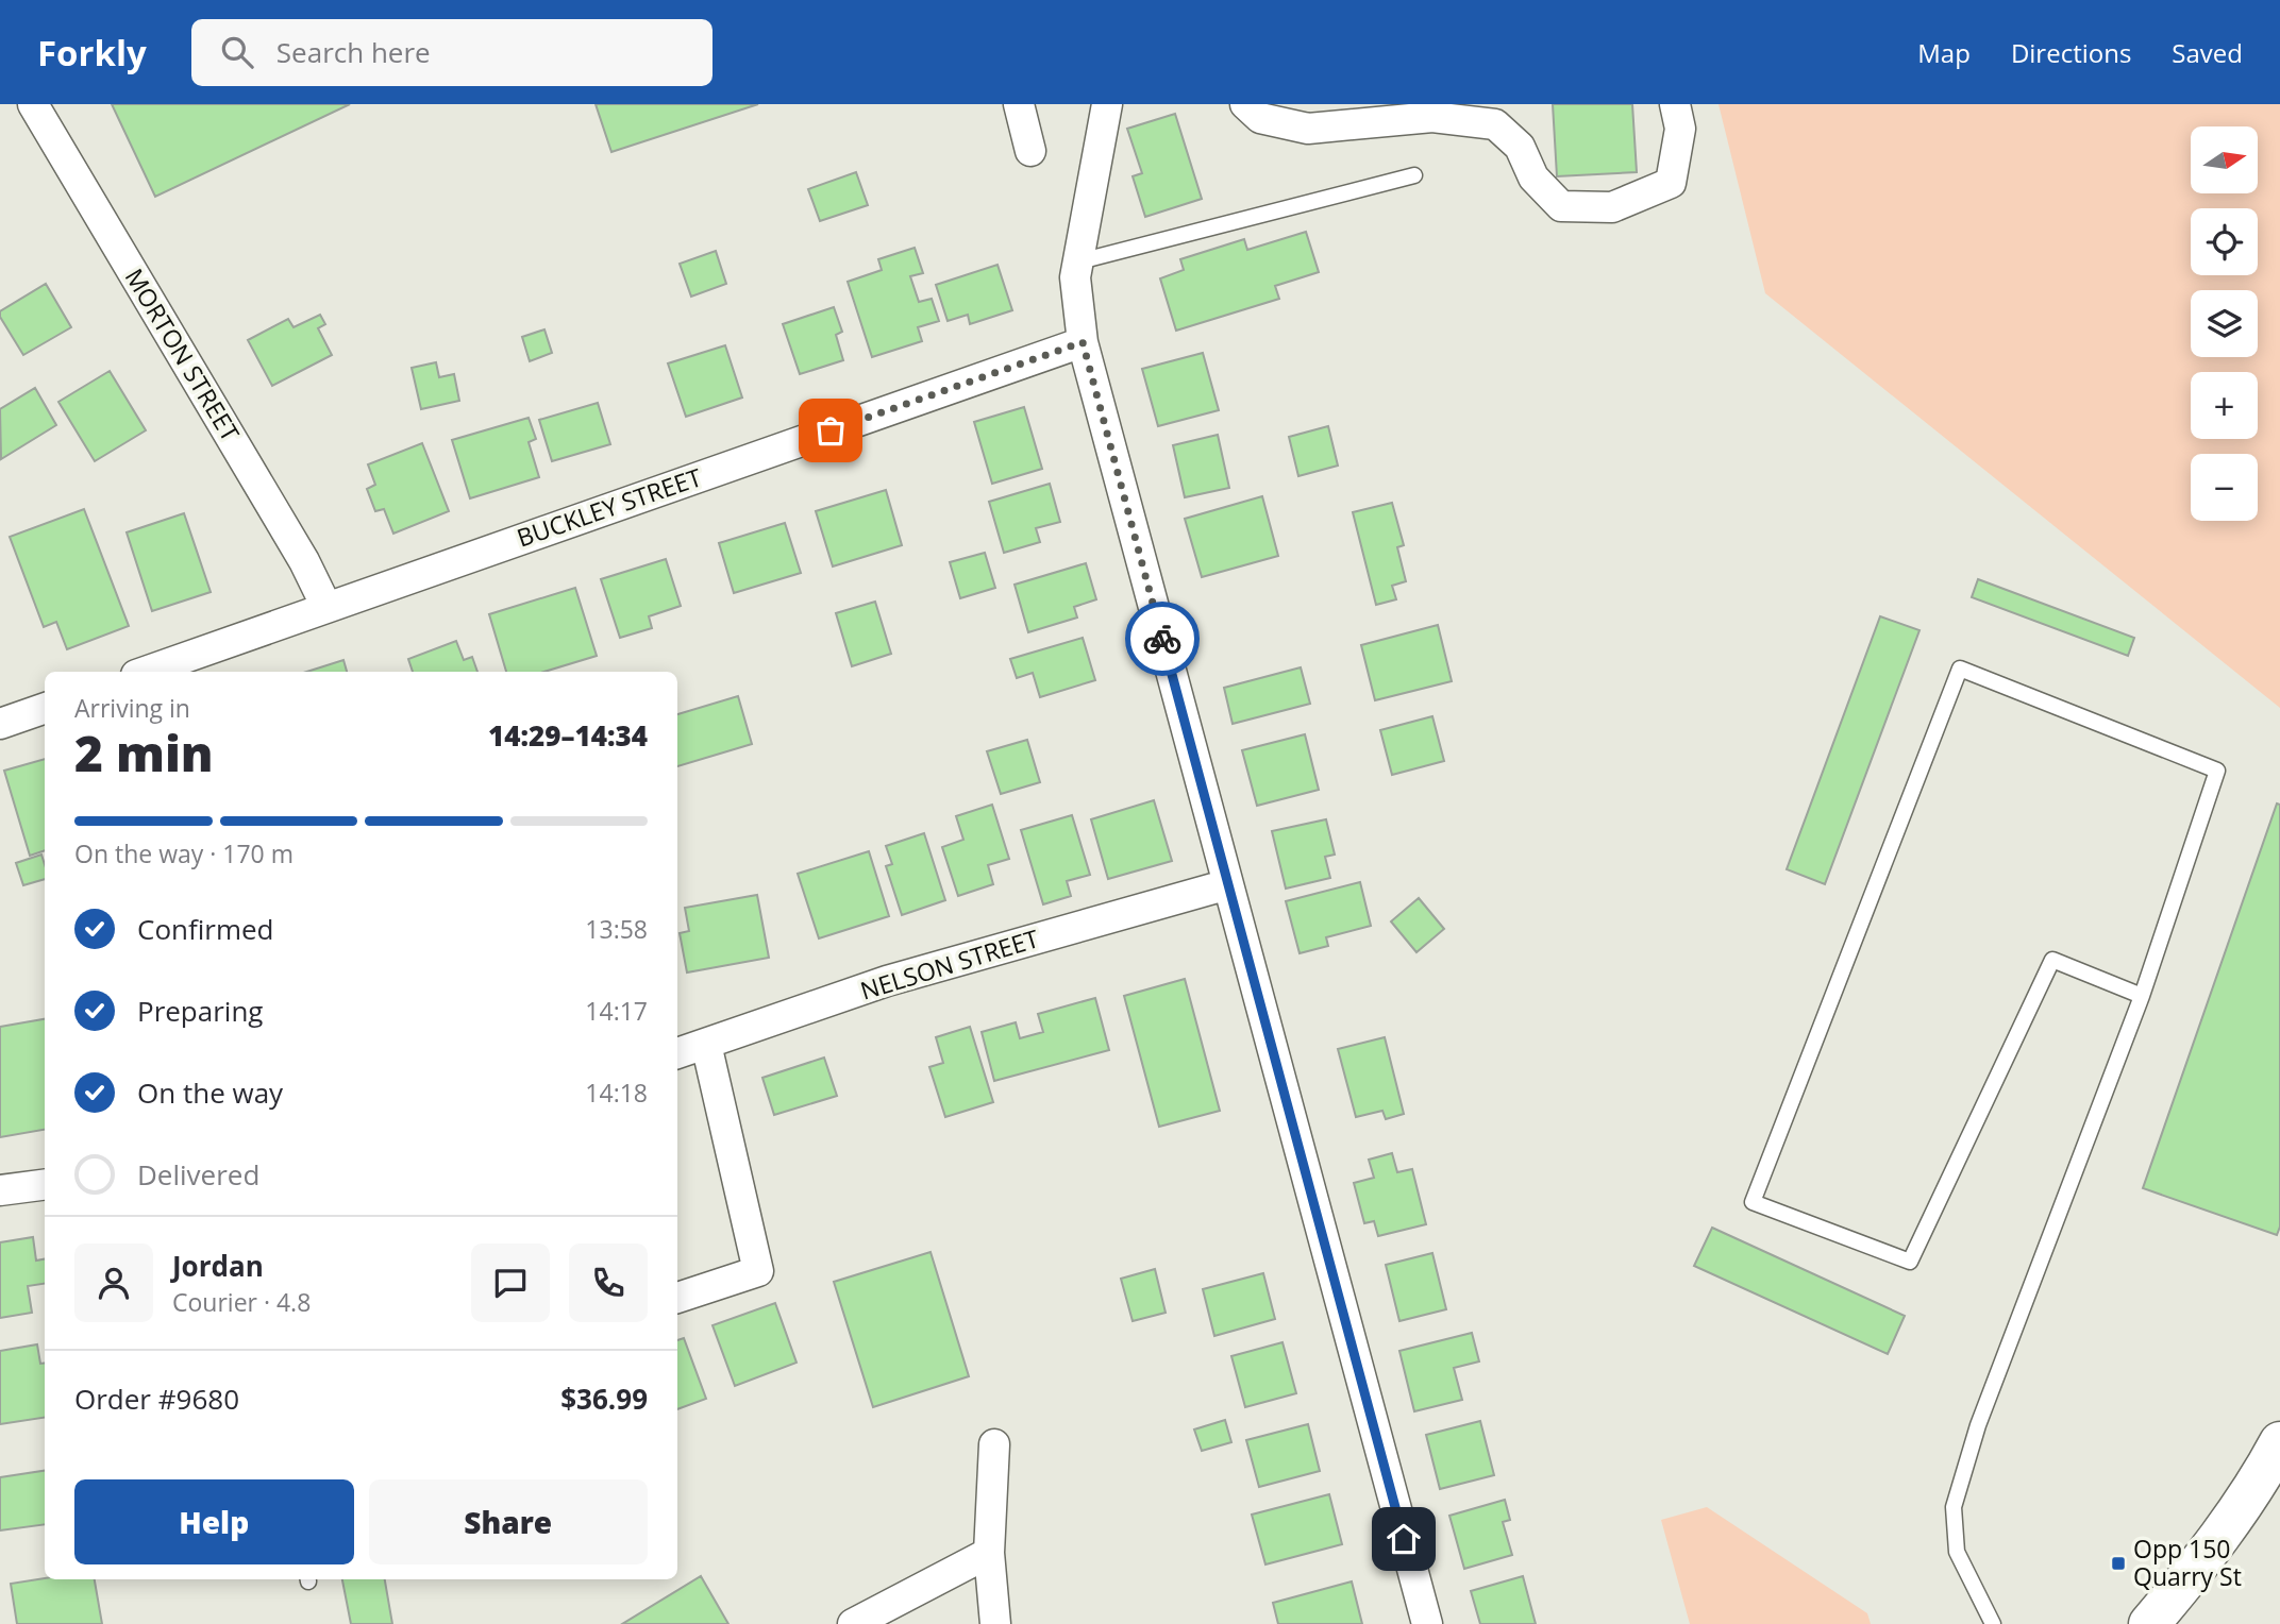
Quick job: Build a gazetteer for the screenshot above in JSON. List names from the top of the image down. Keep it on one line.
{"streets":{"street":["MORTON STREET","BUCKLEY STREET","NELSON STREET"]},"crossings":[["MORTON STREET","BUCKLEY STREET"]],"places":{"transit":["Opp 150 Quarry St"]},"north":"right","page":{"header":"Forkly","search":"Search here","nav":["Map","Directions","Saved"],"map_buttons":["+","−"],"heading":["2 min","Arriving in","14:29–14:34"],"panel":["Jordan","Courier · 4.8","Order #9680","$36.99"],"bar":"On the way · 170 m","list":[["Confirmed","13:58"],["Preparing","14:17"],["On the way","14:18"],"Delivered"],"buttons":["Help","Share"]}}
